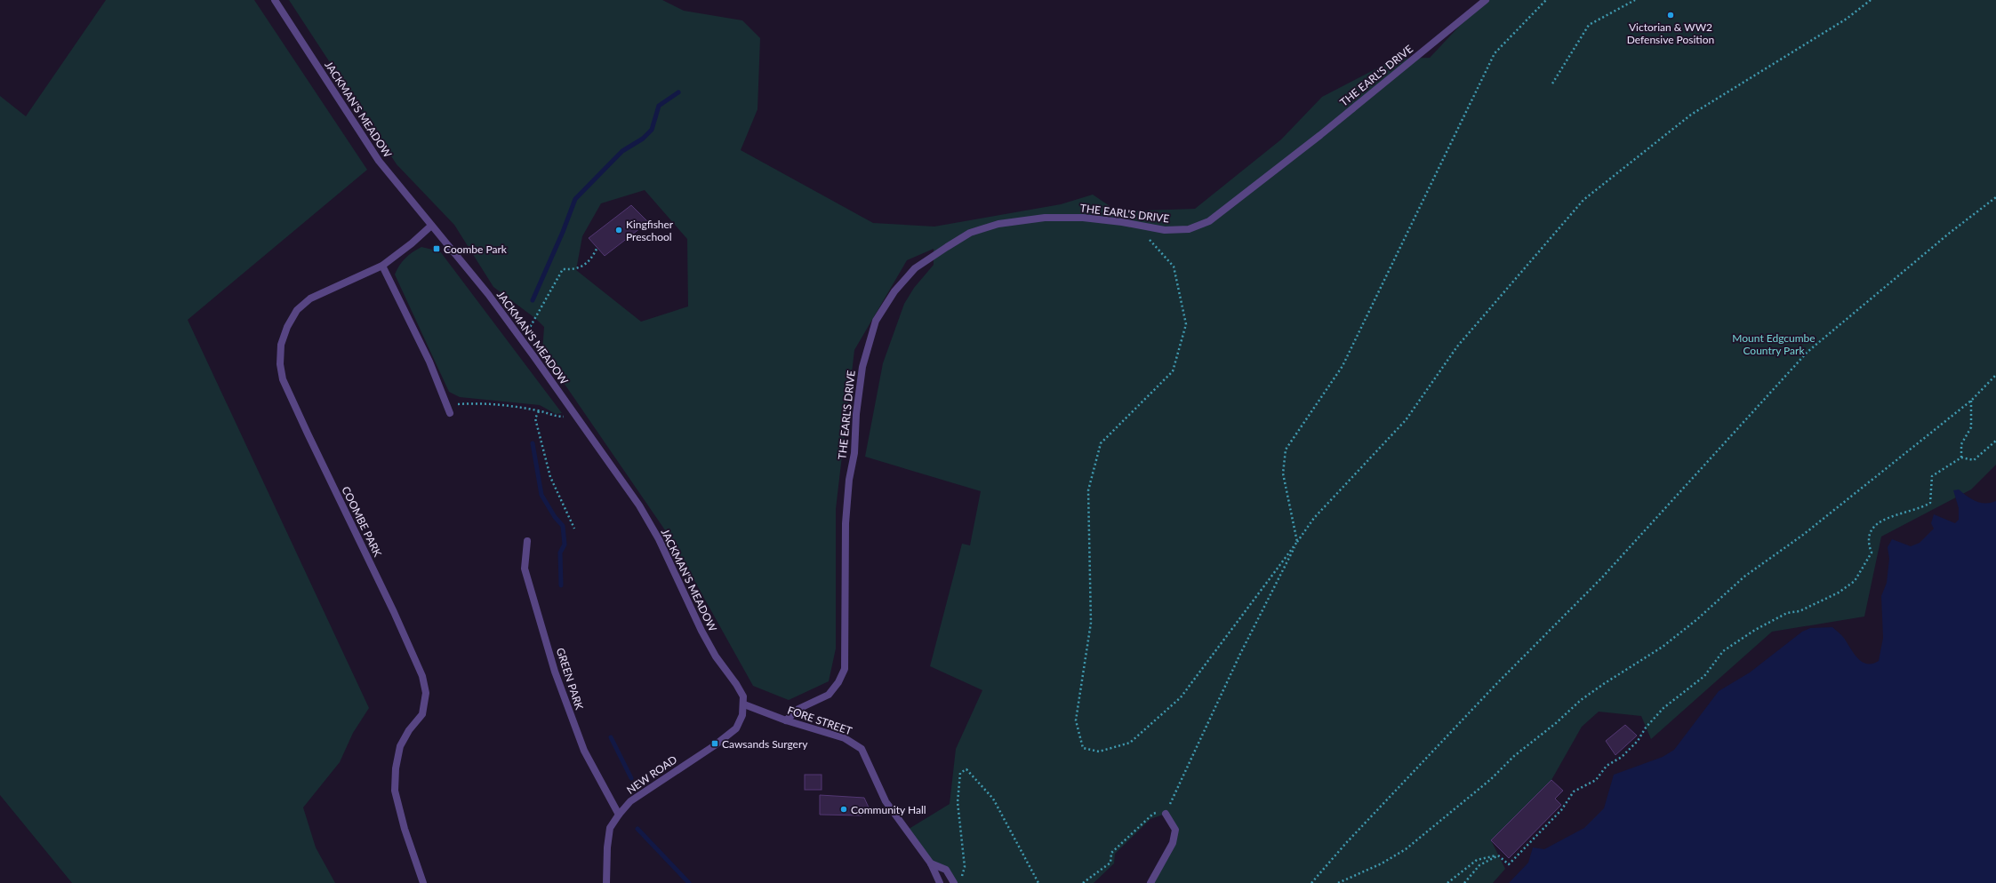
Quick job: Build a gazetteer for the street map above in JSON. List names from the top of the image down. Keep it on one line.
{"streets":{"street":["THE EARL'S DRIVE","JACKMAN'S MEADOW","COOMBE PARK","GREEN PARK","FORE STREET","NEW ROAD"]},"crossings":[["THE EARL'S DRIVE","FORE STREET"],["JACKMAN'S MEADOW","COOMBE PARK"],["JACKMAN'S MEADOW","FORE STREET"],["JACKMAN'S MEADOW","NEW ROAD"],["GREEN PARK","NEW ROAD"],["FORE STREET","NEW ROAD"]],"parks":["Mount Edgcumbe Country Park"],"places":{"other":["Victorian & WW2 Defensive Position","Kingfisher Preschool","Community Hall"],"transit":["Coombe Park","Cawsands Surgery"]}}
